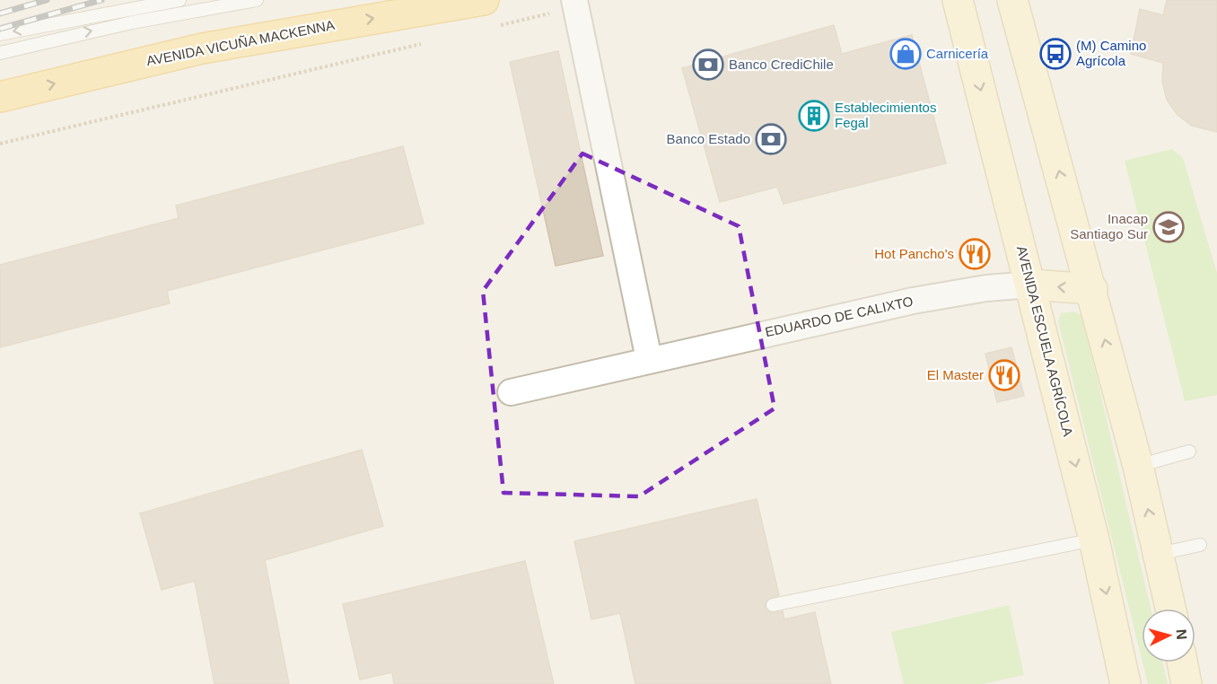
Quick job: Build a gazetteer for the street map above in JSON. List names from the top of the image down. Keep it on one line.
{"streets":{"main road":["AVENIDA VICUÑA MACKENNA","AVENIDA ESCUELA AGRÍCOLA"],"street":["EDUARDO DE CALIXTO"]},"crossings":[["EDUARDO DE CALIXTO","AVENIDA ESCUELA AGRÍCOLA"]],"one_way":["AVENIDA VICUÑA MACKENNA"],"places":{"shop":["Carnicería"],"bus stop":["(M) Camino Agrícola"],"bank":["Banco CrediChile","Banco Estado"],"building":["Establecimientos Fegal"],"school or university":["Inacap Santiago Sur"],"restaurant":["Hot Pancho's","El Master"]},"north":"right"}
